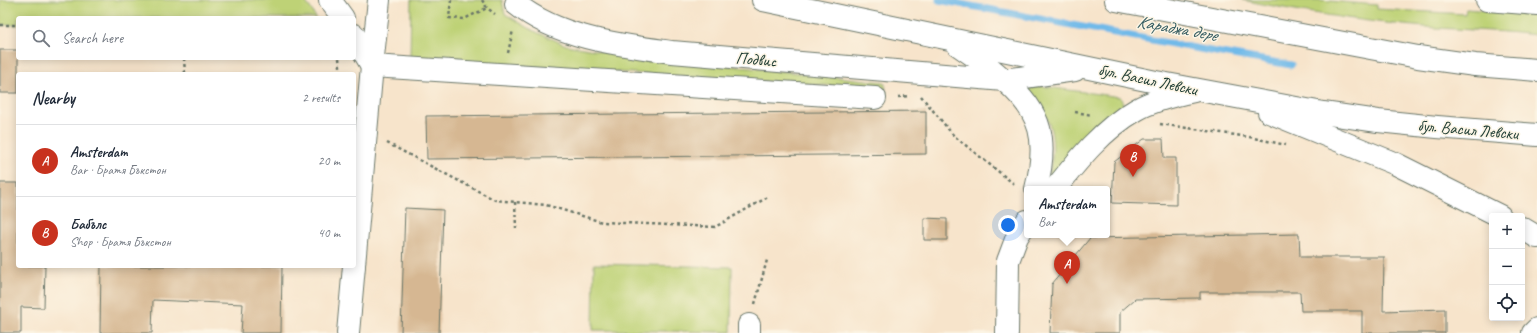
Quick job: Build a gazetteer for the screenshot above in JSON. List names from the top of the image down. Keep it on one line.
{"streets":{"main road":["Подвис","бул. Васил Левски"]},"crossings":[["Подвис","бул. Васил Левски"]],"water":["Караджа дере"],"page":{"search":"Search here","heading":["Nearby","2 results"],"list":[{"mark":"A","name":"Amsterdam","note":"Bar · Братя Бъкстон","value":"20 m"},{"mark":"B","name":"Бабълс","note":"Shop · Братя Бъкстон","value":"40 m"}],"pins":["B","A"],"popup":["Amsterdam","Bar"],"map_buttons":["+","−"]}}
